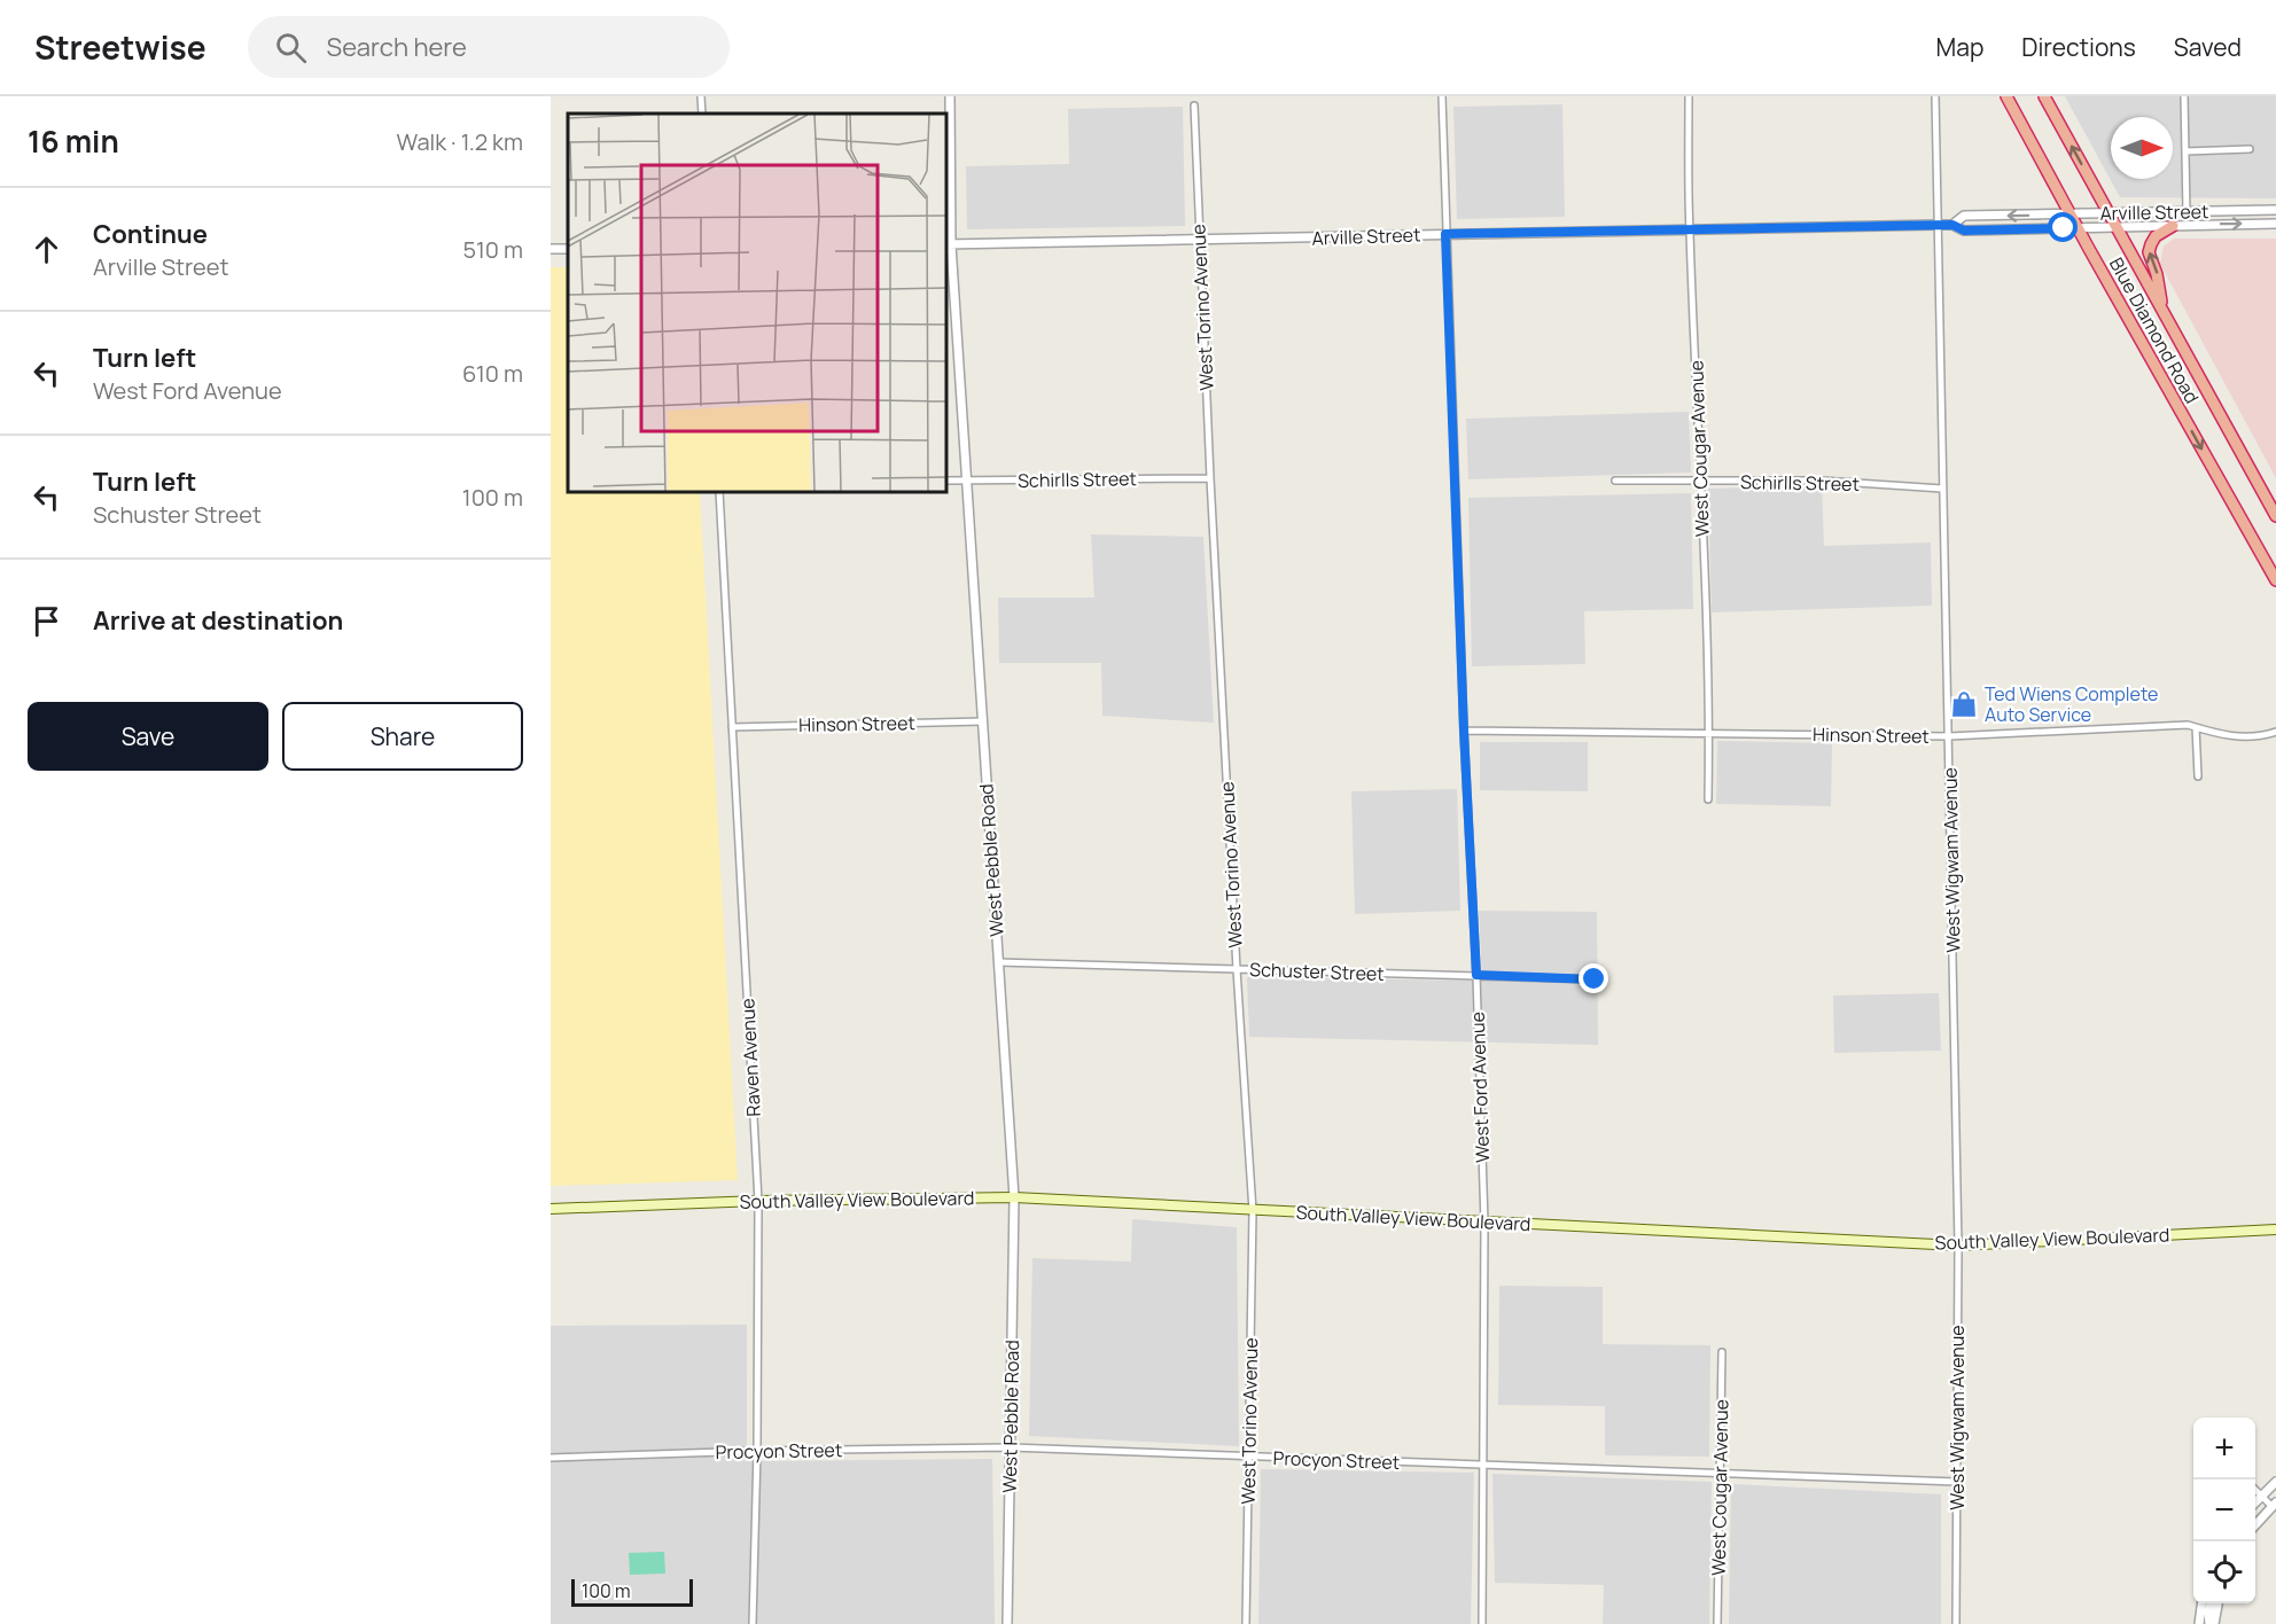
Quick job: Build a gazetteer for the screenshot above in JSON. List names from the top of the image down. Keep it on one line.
{"streets":{"highway":["Blue Diamond Road"],"main road":["South Valley View Boulevard"],"street":["Arville Street","West Torino Avenue","West Cougar Avenue","Schirlls Street","Hinson Street","West Pebble Road","West Wigwam Avenue","Schuster Street","Raven Avenue","West Ford Avenue","Procyon Street"]},"crossings":[["Arville Street","West Torino Avenue"],["Arville Street","Blue Diamond Road"],["Arville Street","West Cougar Avenue"],["Arville Street","West Pebble Road"],["Arville Street","West Wigwam Avenue"],["Arville Street","West Ford Avenue"],["West Torino Avenue","Schirlls Street"],["West Torino Avenue","Schuster Street"],["West Torino Avenue","South Valley View Boulevard"],["West Torino Avenue","Procyon Street"],["West Cougar Avenue","Schirlls Street"],["West Cougar Avenue","Hinson Street"],["West Cougar Avenue","Procyon Street"],["Schirlls Street","West Pebble Road"],["Schirlls Street","West Wigwam Avenue"],["Hinson Street","West Pebble Road"],["Hinson Street","West Wigwam Avenue"],["Hinson Street","Raven Avenue"],["Hinson Street","West Ford Avenue"],["West Pebble Road","Schuster Street"],["West Pebble Road","South Valley View Boulevard"],["West Pebble Road","Procyon Street"],["West Wigwam Avenue","South Valley View Boulevard"],["West Wigwam Avenue","Procyon Street"],["Schuster Street","West Ford Avenue"],["Raven Avenue","South Valley View Boulevard"],["Raven Avenue","Procyon Street"],["West Ford Avenue","South Valley View Boulevard"],["West Ford Avenue","Procyon Street"]],"places":{"shop":["Ted Wiens Complete Auto Service"]},"scale_bar":"100 m","north":"right","page":{"header":"Streetwise","search":"Search here","nav":["Map","Directions","Saved"],"heading":["16 min","Walk · 1.2 km"],"list":[["Continue","Arville Street","510 m"],["Turn left","West Ford Avenue","610 m"],["Turn left","Schuster Street","100 m"],"Arrive at destination"],"buttons":["Save","Share"],"map_buttons":["+","−"],"scale":"100 m"}}
